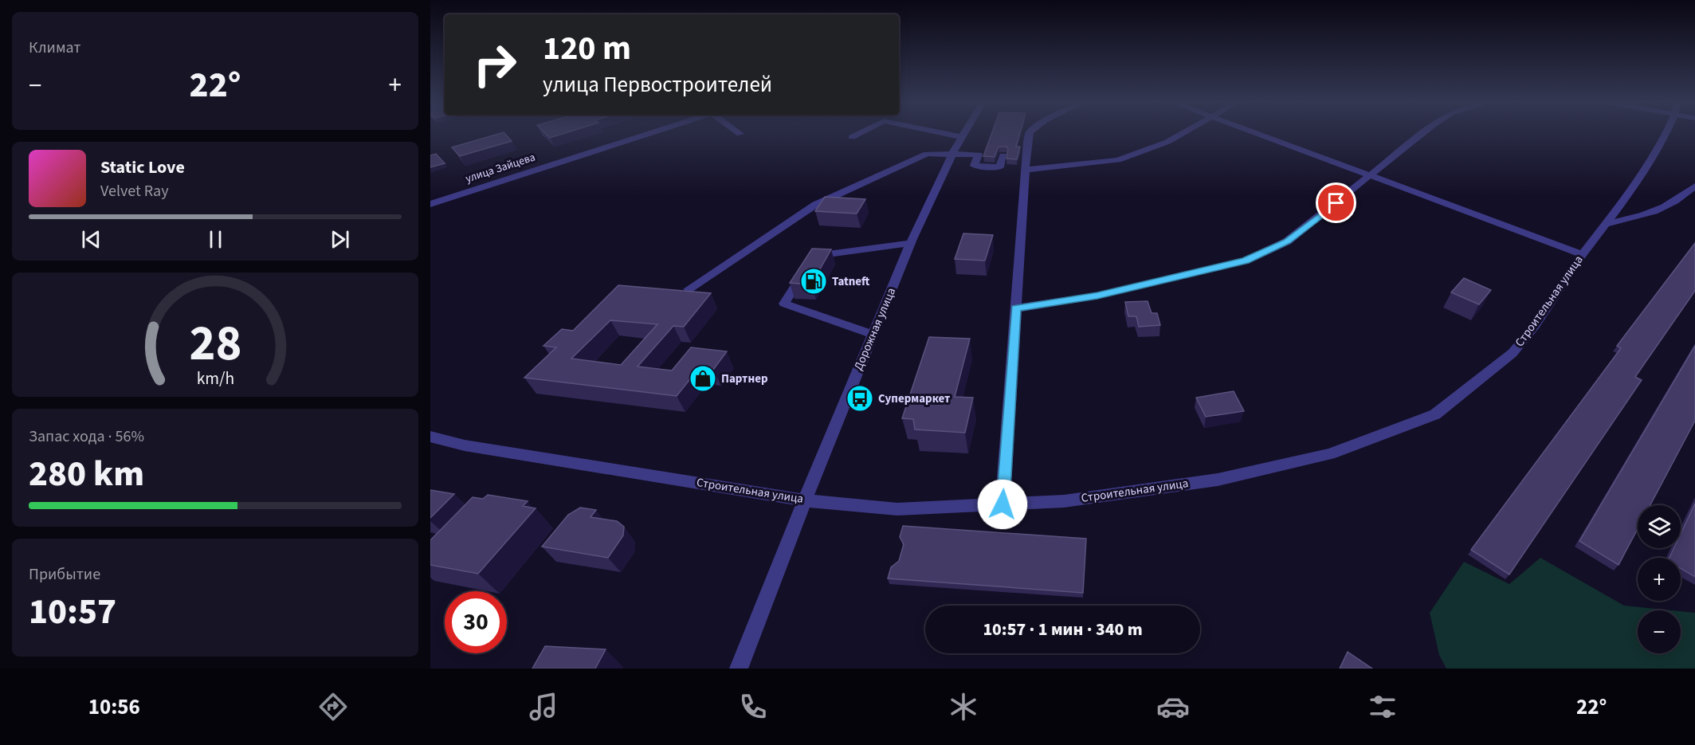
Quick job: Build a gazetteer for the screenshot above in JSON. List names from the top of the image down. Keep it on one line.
{"streets":{"street":["улица Зайцева","Строительная улица","Дорожная улица"]},"crossings":[["Строительная улица","Дорожная улица"]],"places":{"fuel station":["Tatneft"],"shop":["Партнер"],"bus stop":["Супермаркет"]},"page":{"tile":["Климат",["Запас хода · 56%","280 km"],["Прибытие","10:57"]],"turn":["120 m","улица Первостроителей"],"heat":["−","22°","+"],"song":["Static Love","Velvet Ray"],"map_buttons":["+","−"],"limit":"30","trip":"10:57 · 1 мин · 340 m","tabs":["10:56","22°"],"gauge":["28","km/h"]}}
